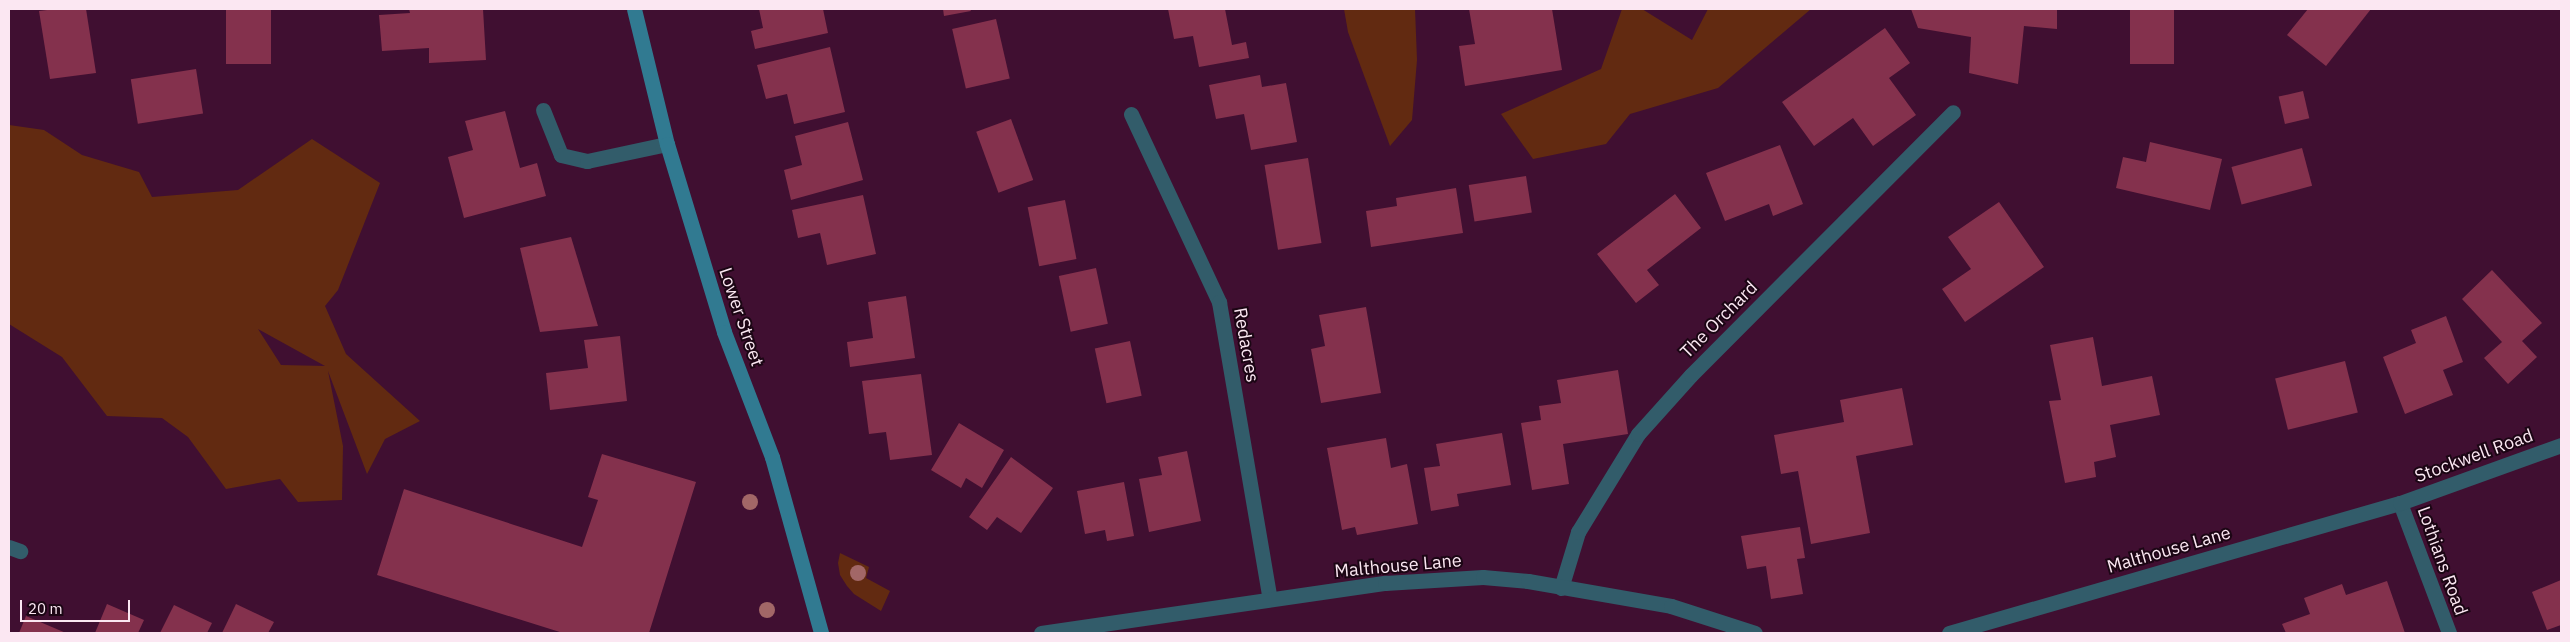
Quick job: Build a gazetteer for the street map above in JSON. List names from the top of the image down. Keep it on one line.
{"streets":{"street":["Lower Street","The Orchard","Redacres","Stockwell Road","Malthouse Lane","Lothians Road"]},"crossings":[["The Orchard","Malthouse Lane"],["Redacres","Malthouse Lane"],["Stockwell Road","Malthouse Lane"],["Stockwell Road","Lothians Road"],["Malthouse Lane","Lothians Road"]],"scale_bar":"20 m"}
